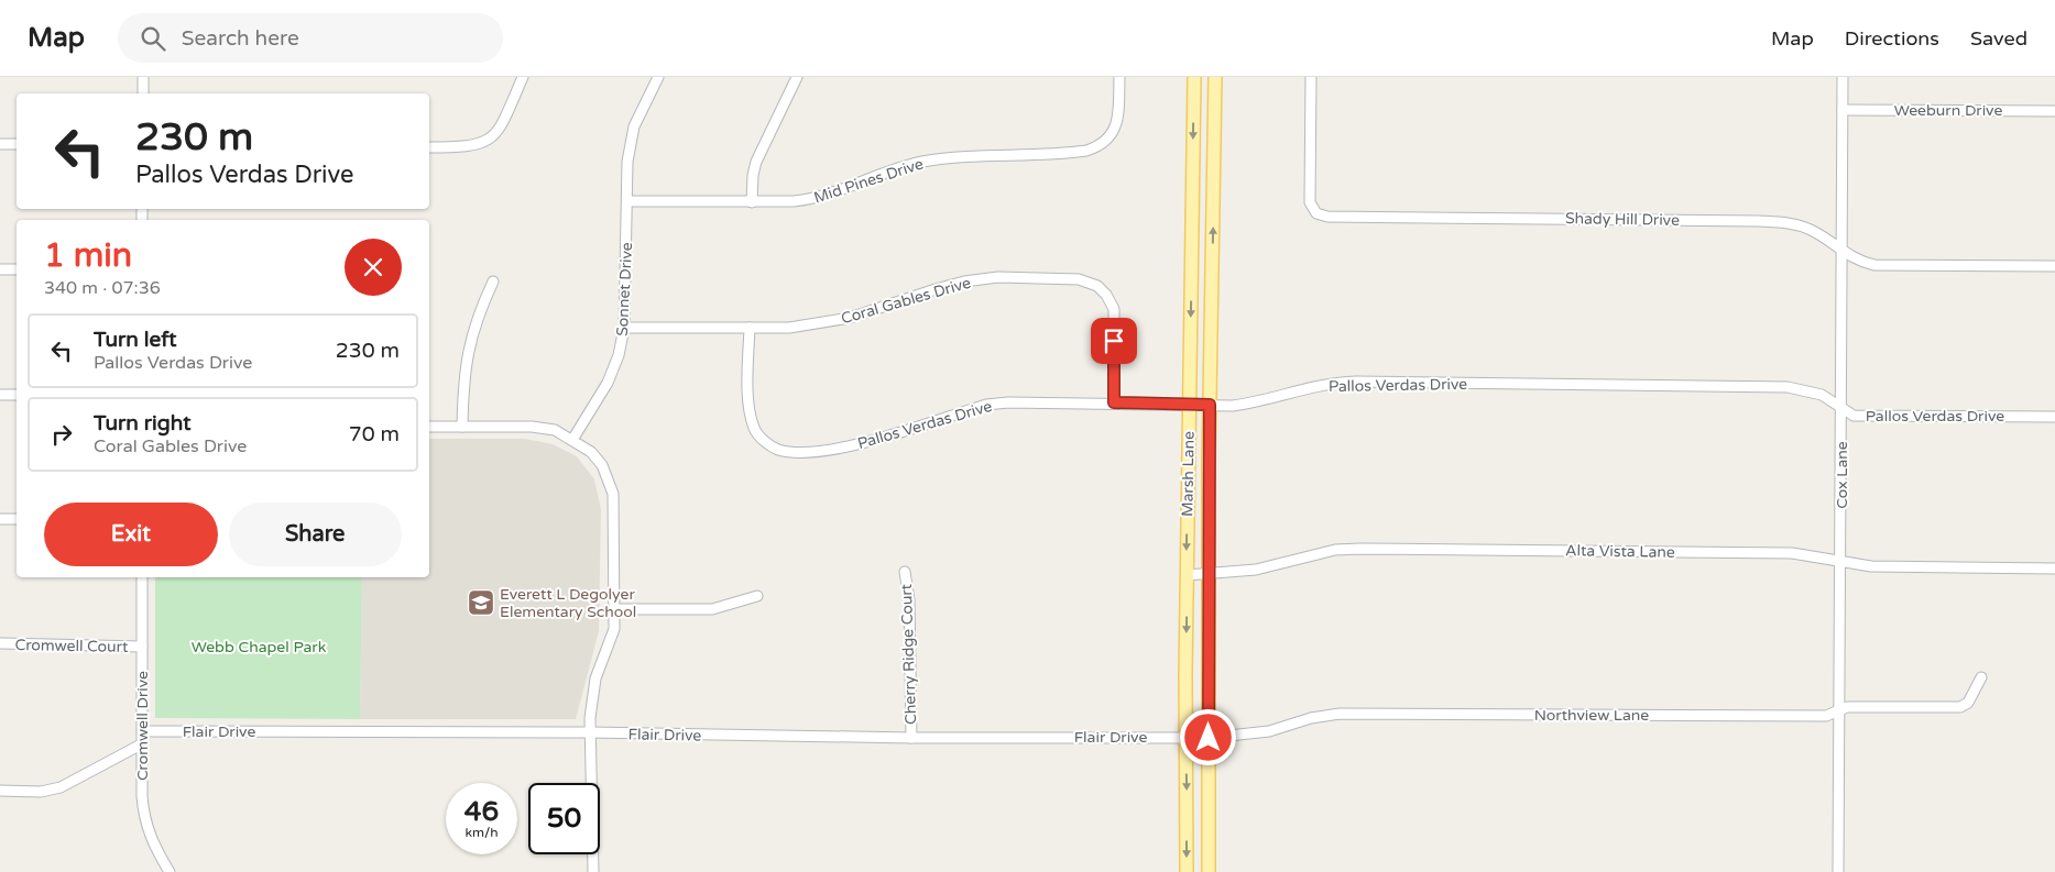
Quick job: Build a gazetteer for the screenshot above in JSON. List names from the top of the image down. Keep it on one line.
{"streets":{"main road":["Marsh Lane"],"street":["Weeburn Drive","Mid Pines Drive","Shady Hill Drive","Sonnet Drive","Coral Gables Drive","Pallos Verdas Drive","Cox Lane","Alta Vista Lane","Cromwell Court","Cherry Ridge Court","Northview Lane","Cromwell Drive","Flair Drive"]},"crossings":[["Weeburn Drive","Cox Lane"],["Mid Pines Drive","Sonnet Drive"],["Shady Hill Drive","Cox Lane"],["Sonnet Drive","Coral Gables Drive"],["Coral Gables Drive","Pallos Verdas Drive"],["Pallos Verdas Drive","Marsh Lane"],["Pallos Verdas Drive","Cox Lane"],["Marsh Lane","Alta Vista Lane"],["Marsh Lane","Northview Lane"],["Marsh Lane","Flair Drive"],["Cox Lane","Alta Vista Lane"],["Cox Lane","Northview Lane"],["Cromwell Court","Cromwell Drive"],["Cherry Ridge Court","Flair Drive"],["Northview Lane","Flair Drive"],["Cromwell Drive","Flair Drive"]],"parks":["Webb Chapel Park"],"places":{"school or university":["Everett L Degolyer Elementary School"]},"page":{"header":"Map","search":"Search here","nav":["Map","Directions","Saved"],"turn":["230 m","Pallos Verdas Drive"],"heading":["1 min","340 m · 07:36"],"list":[{"name":"Turn left","note":"Pallos Verdas Drive","value":"230 m"},{"name":"Turn right","note":"Coral Gables Drive","value":"70 m"}],"buttons":["Exit","Share"],"speed":"46 km/h","limit":"50"}}
